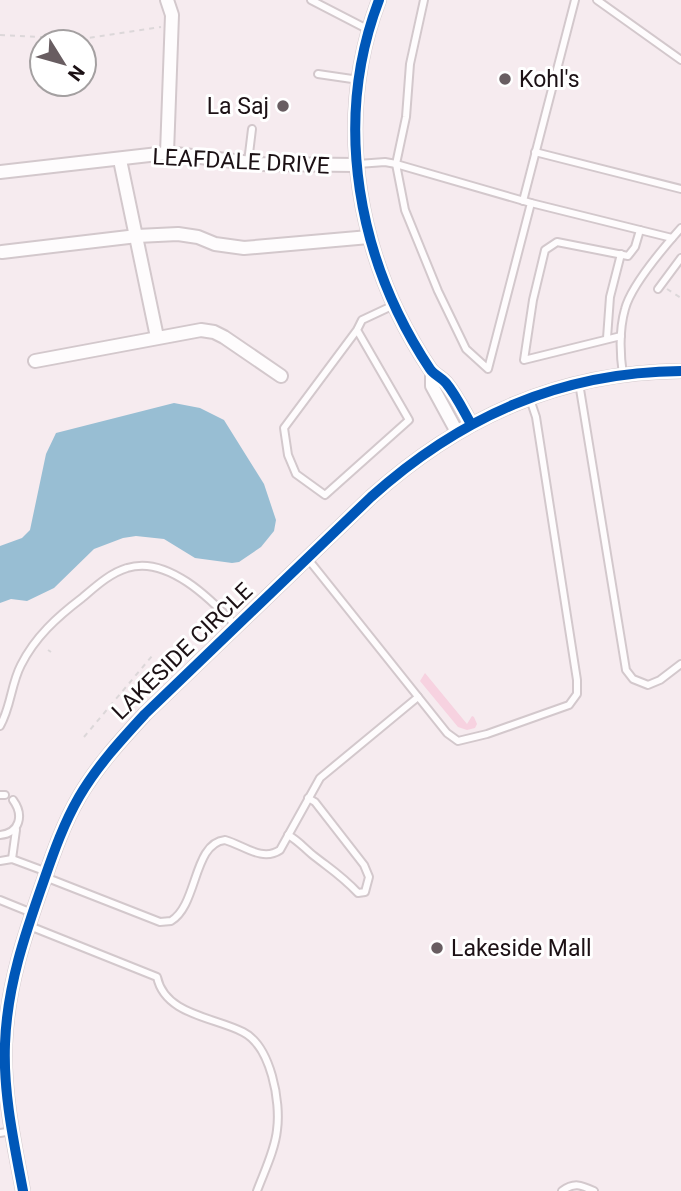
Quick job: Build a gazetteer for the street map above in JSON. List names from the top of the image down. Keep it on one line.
{"streets":{"street":["LEAFDALE DRIVE","LAKESIDE CIRCLE"]},"places":["Kohl's","La Saj","Lakeside Mall"],"north":"bottom right"}
